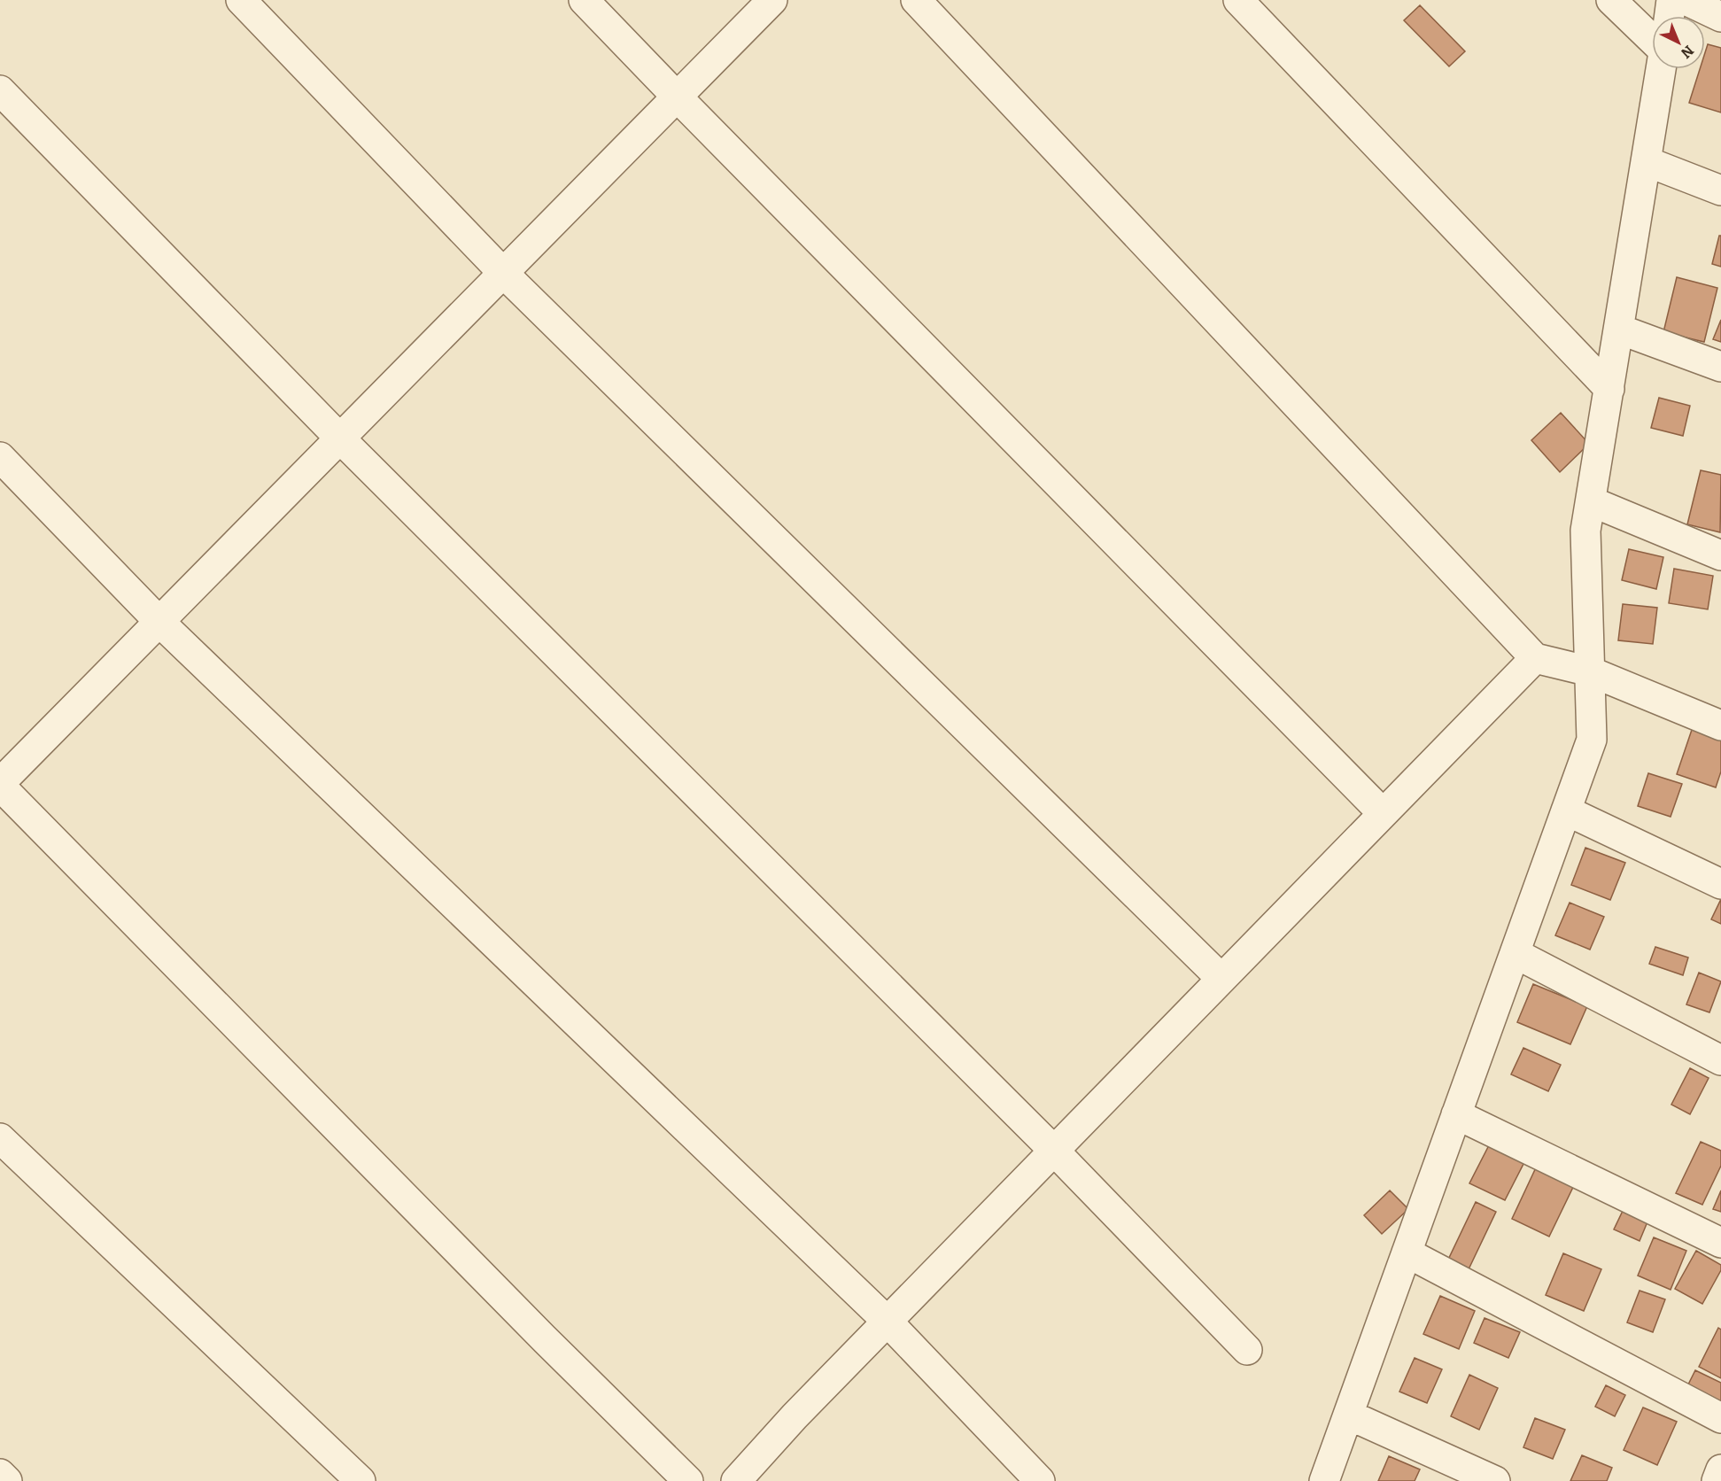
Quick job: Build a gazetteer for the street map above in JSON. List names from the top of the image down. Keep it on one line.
{"north":"bottom right"}
